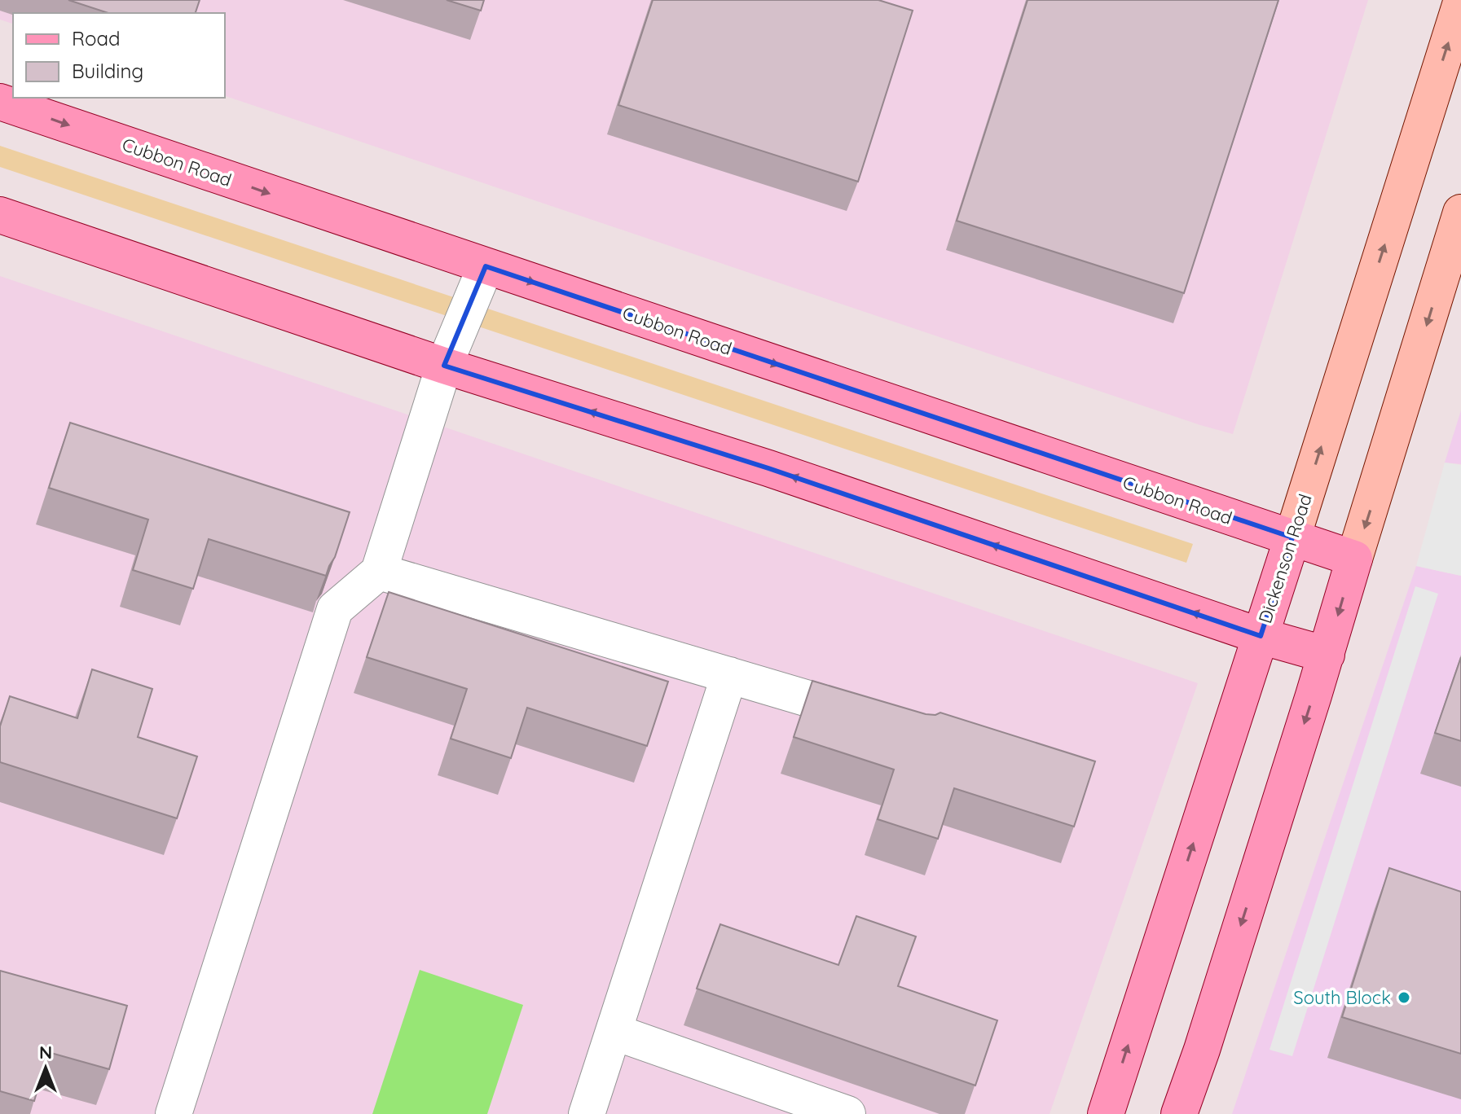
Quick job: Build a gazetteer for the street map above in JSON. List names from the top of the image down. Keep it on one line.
{"streets":{"main road":["Cubbon Road","Dickenson Road"]},"crossings":[["Cubbon Road","Dickenson Road"]],"places":["South Block"],"legend":["Road","Building"],"north":"top"}
